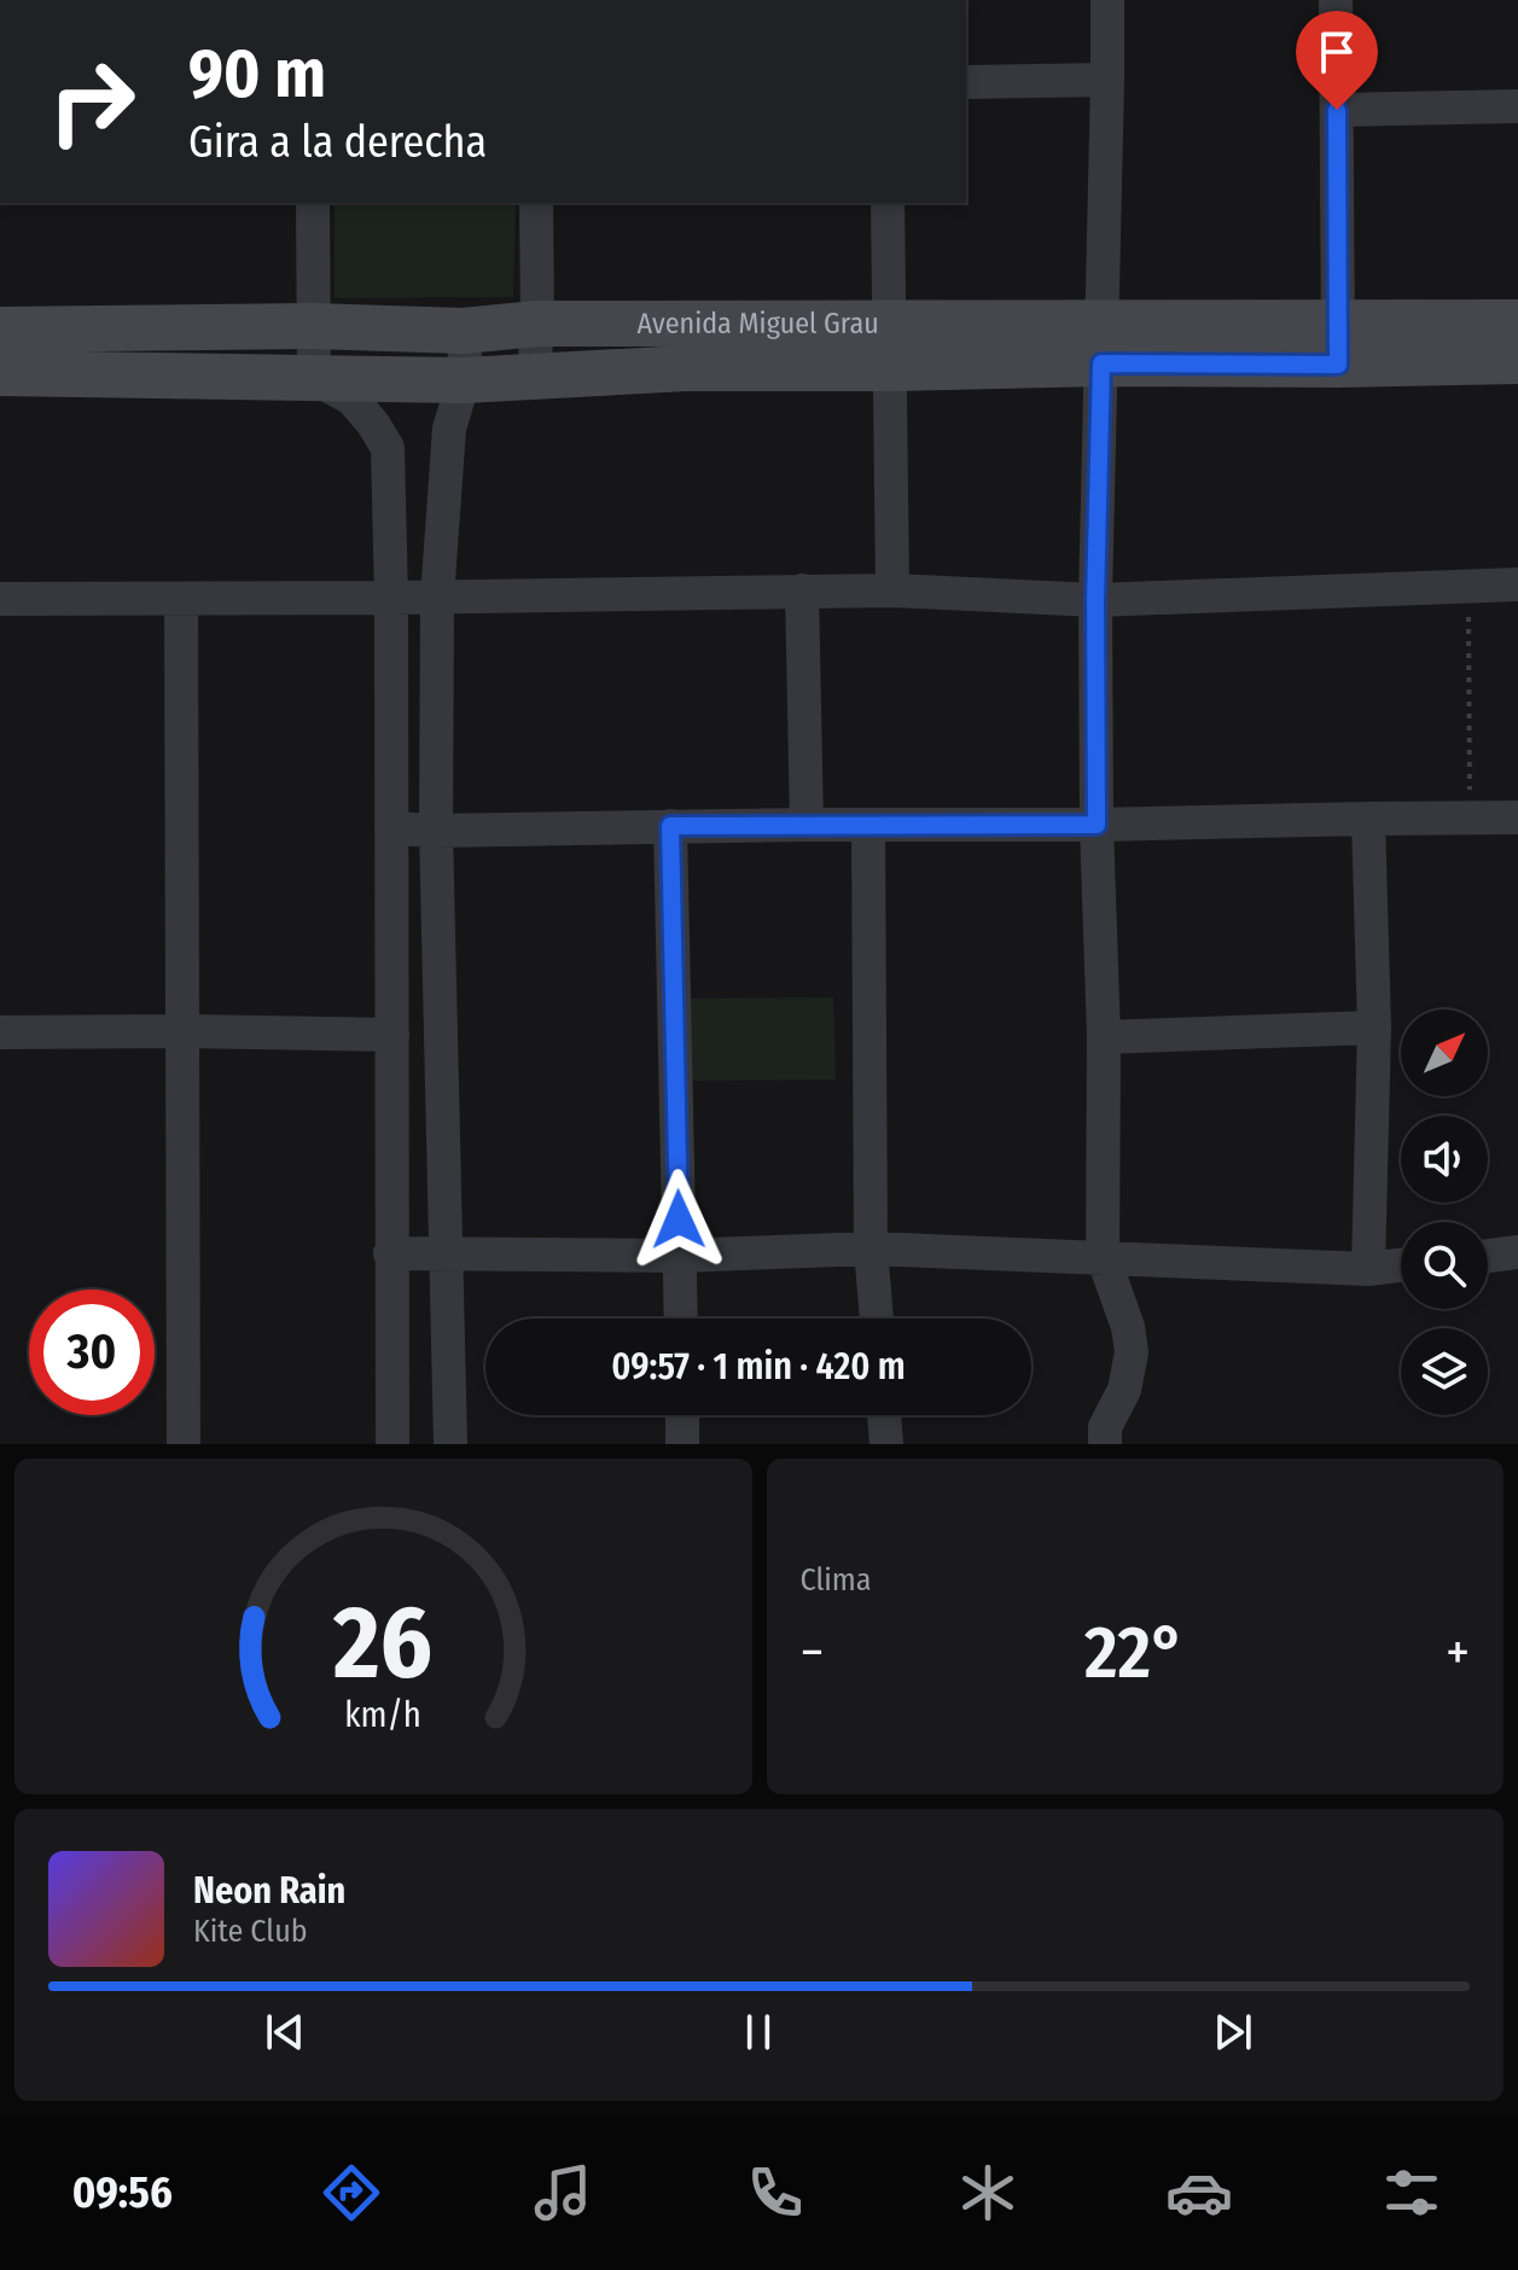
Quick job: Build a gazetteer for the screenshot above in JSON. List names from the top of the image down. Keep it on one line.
{"streets":{"street":["Avenida Miguel Grau"]},"north":"top right","page":{"turn":["90 m","Gira a la derecha"],"limit":"30","trip":"09:57 · 1 min · 420 m","tile":"Clima","heat":["−","22°","+"],"song":["Neon Rain","Kite Club"],"tabs":"09:56","gauge":["26","km/h"]}}
